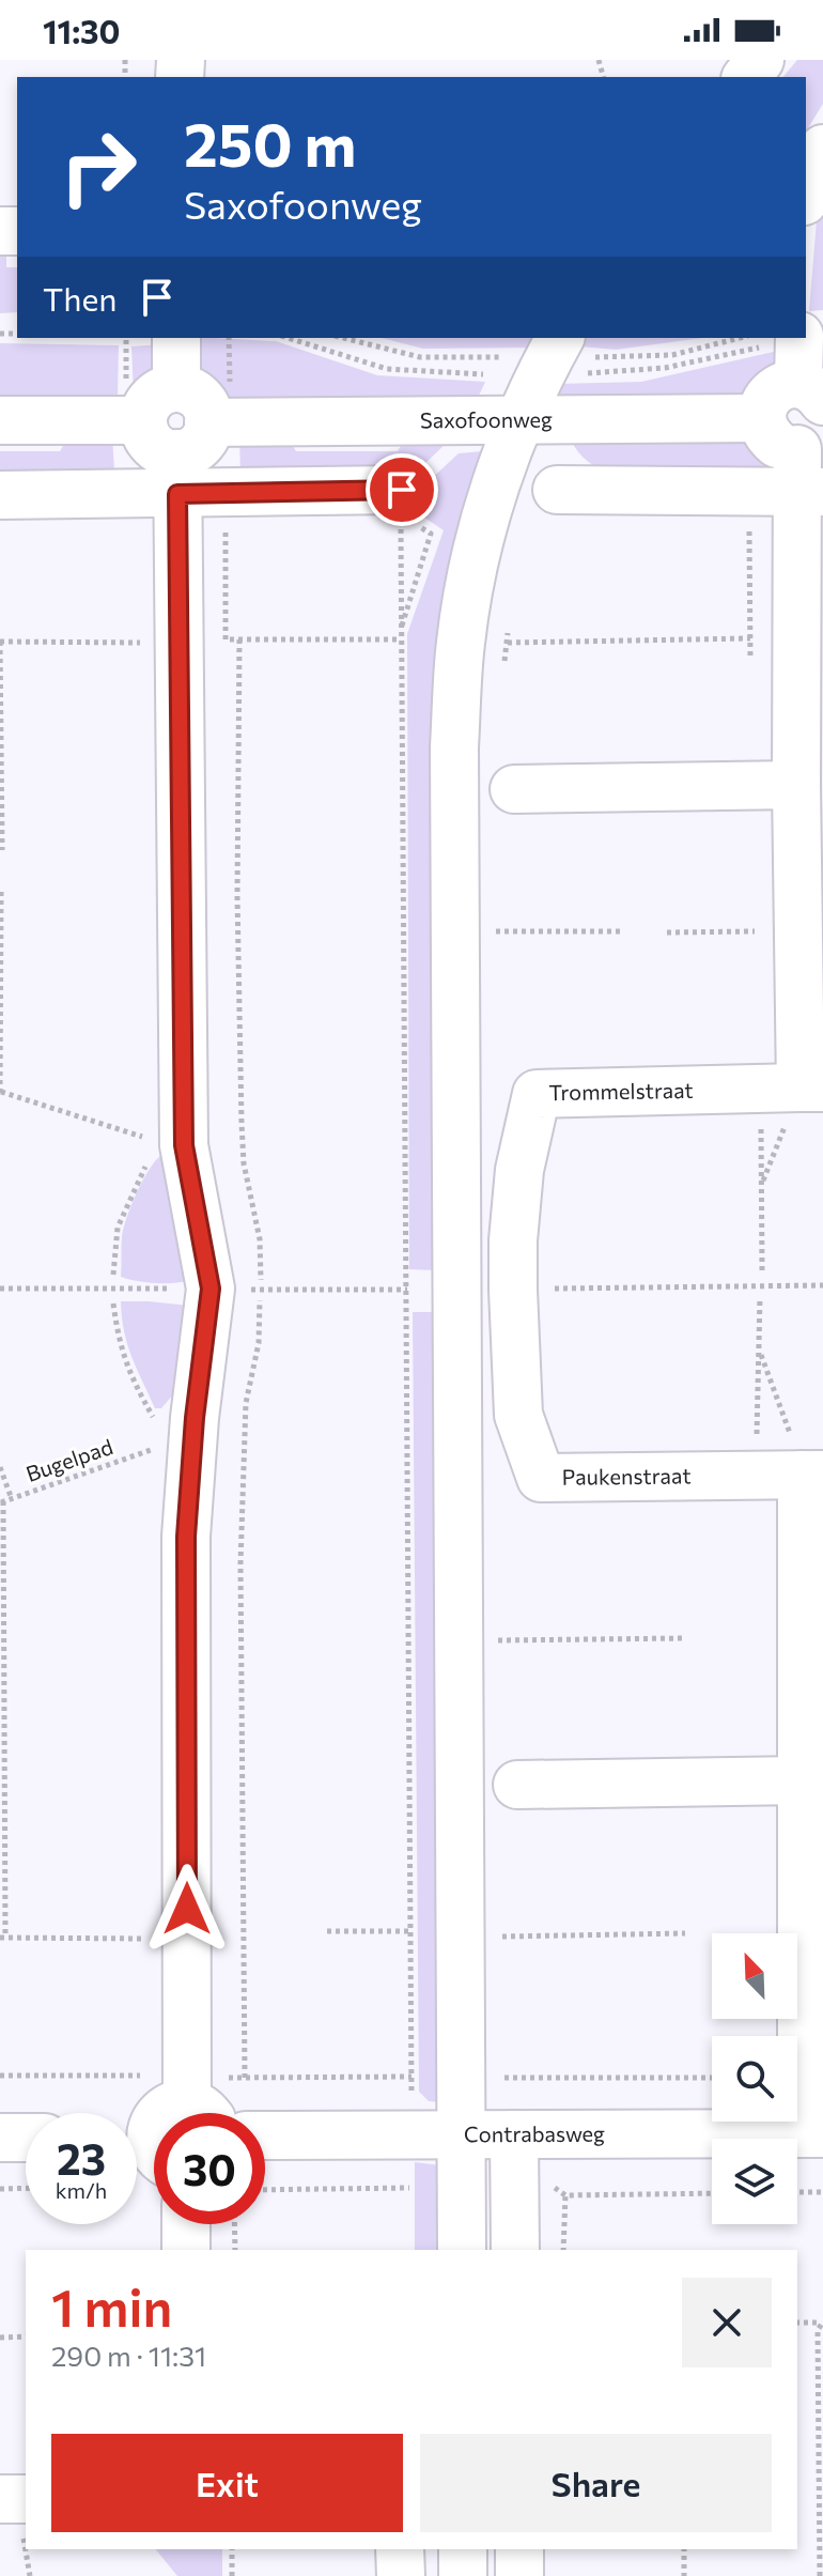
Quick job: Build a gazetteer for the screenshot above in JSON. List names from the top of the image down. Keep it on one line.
{"streets":{"street":["Saxofoonweg","Trommelstraat","Paukenstraat","Contrabasweg"],"path":["Bugelpad"]},"crossings":[["Trommelstraat","Paukenstraat"]],"north":"top left","page":{"status":"11:30","turn":["250 m","Saxofoonweg"],"then":"Then","speed":"23 km/h","limit":"30","heading":["1 min","290 m · 11:31"],"buttons":["Exit","Share"]}}
